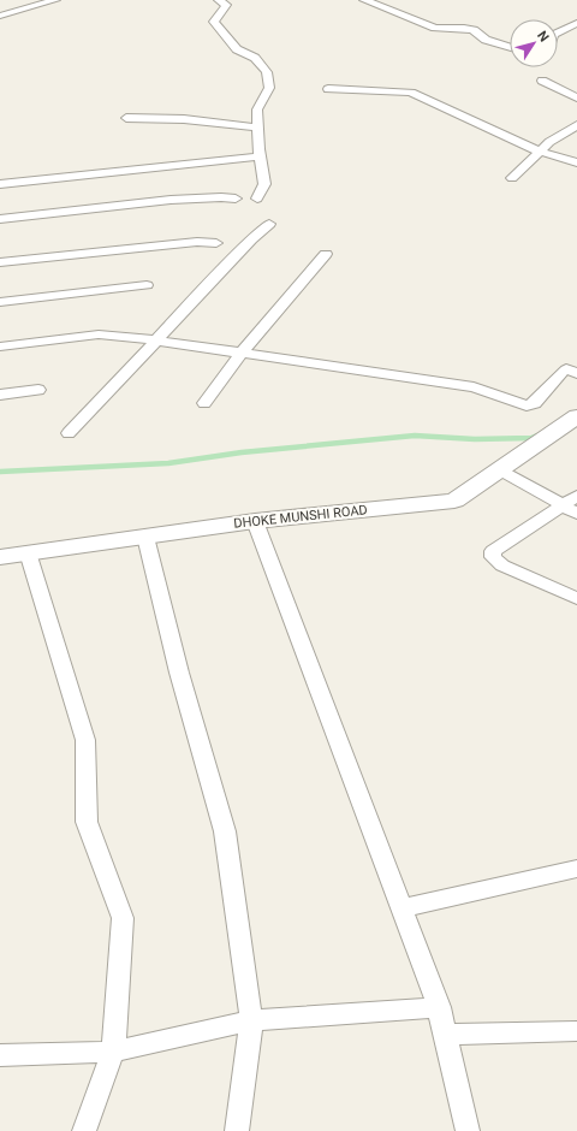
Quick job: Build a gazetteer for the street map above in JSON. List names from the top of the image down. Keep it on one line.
{"streets":{"street":["DHOKE MUNSHI ROAD"]},"north":"top right"}
